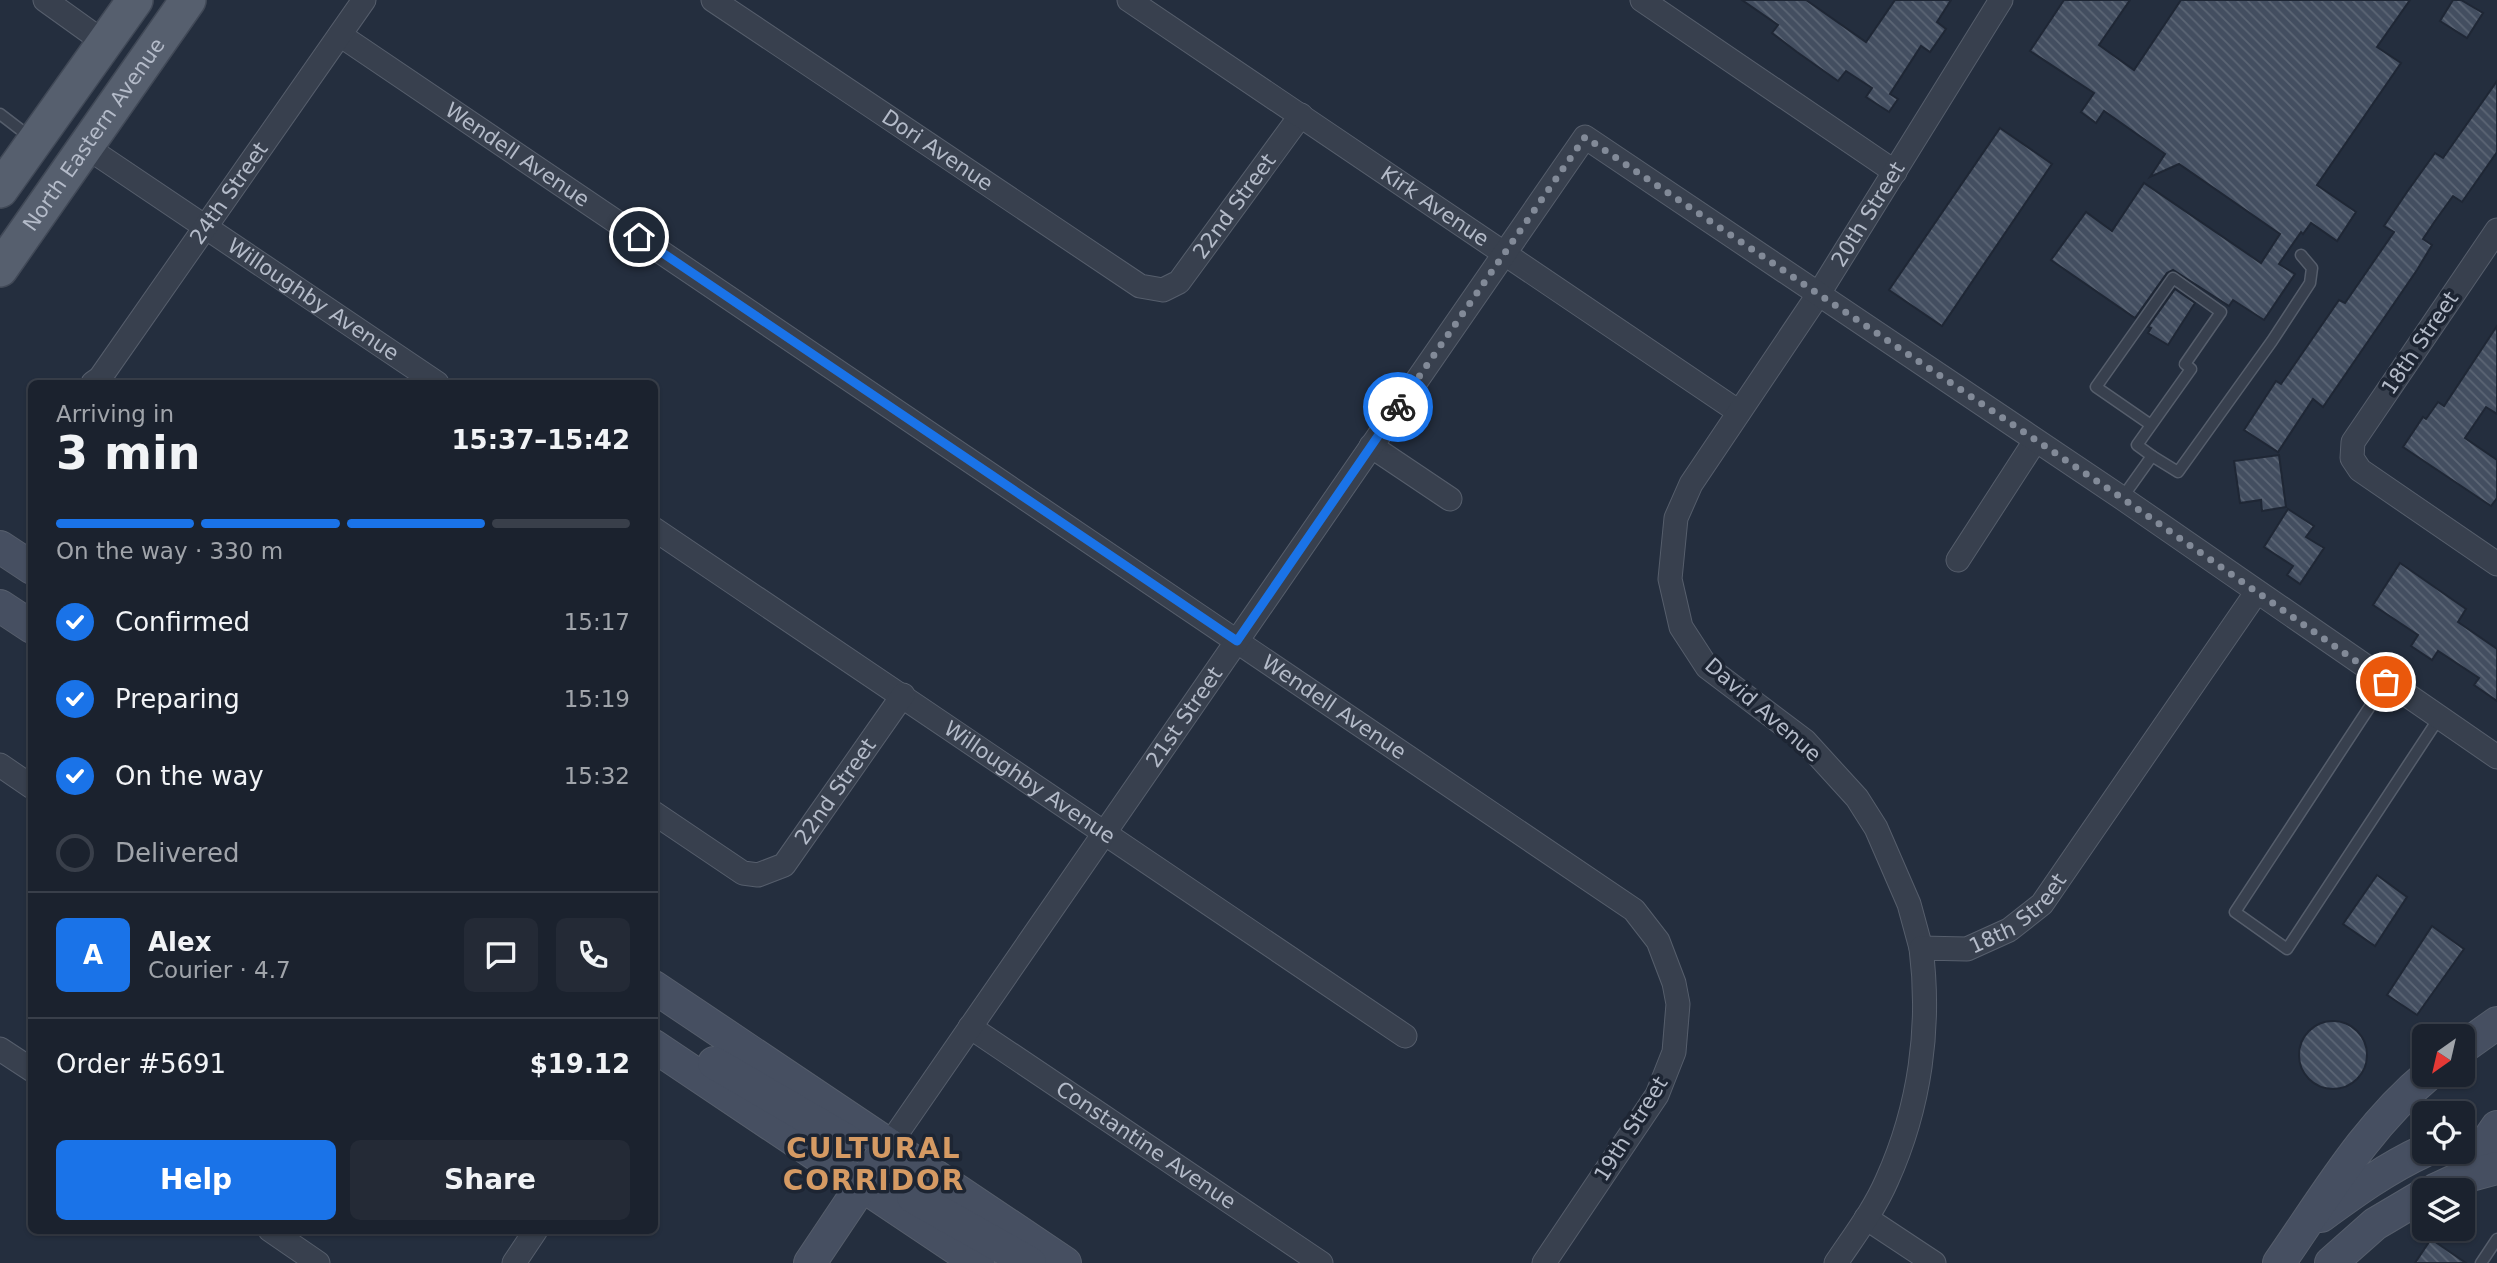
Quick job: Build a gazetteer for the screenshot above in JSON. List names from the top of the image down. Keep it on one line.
{"streets":{"main road":["North Eastern Avenue","21st Street"],"street":["Dori Avenue","Wendell Avenue","24th Street","22nd Street","Kirk Avenue","20th Street","Willoughby Avenue","18th Street","David Avenue","19th Street","Constantine Avenue"]},"crossings":[["North Eastern Avenue","Willoughby Avenue"],["Dori Avenue","22nd Street"],["Wendell Avenue","24th Street"],["Wendell Avenue","21st Street"],["Wendell Avenue","19th Street"],["24th Street","Willoughby Avenue"],["22nd Street","Kirk Avenue"],["22nd Street","Willoughby Avenue"],["Kirk Avenue","20th Street"],["Kirk Avenue","21st Street"],["20th Street","David Avenue"],["20th Street","21st Street"],["Willoughby Avenue","21st Street"],["18th Street","David Avenue"],["21st Street","Constantine Avenue"]],"districts":["CULTURAL CORRIDOR"],"north":"bottom left","page":{"heading":["3 min","Arriving in","15:37–15:42"],"panel":["Alex","Courier · 4.7","Order #5691","$19.12"],"bar":"On the way · 330 m","list":[["Confirmed","15:17"],["Preparing","15:19"],["On the way","15:32"],"Delivered"],"round":"A","buttons":["Help","Share"]}}
